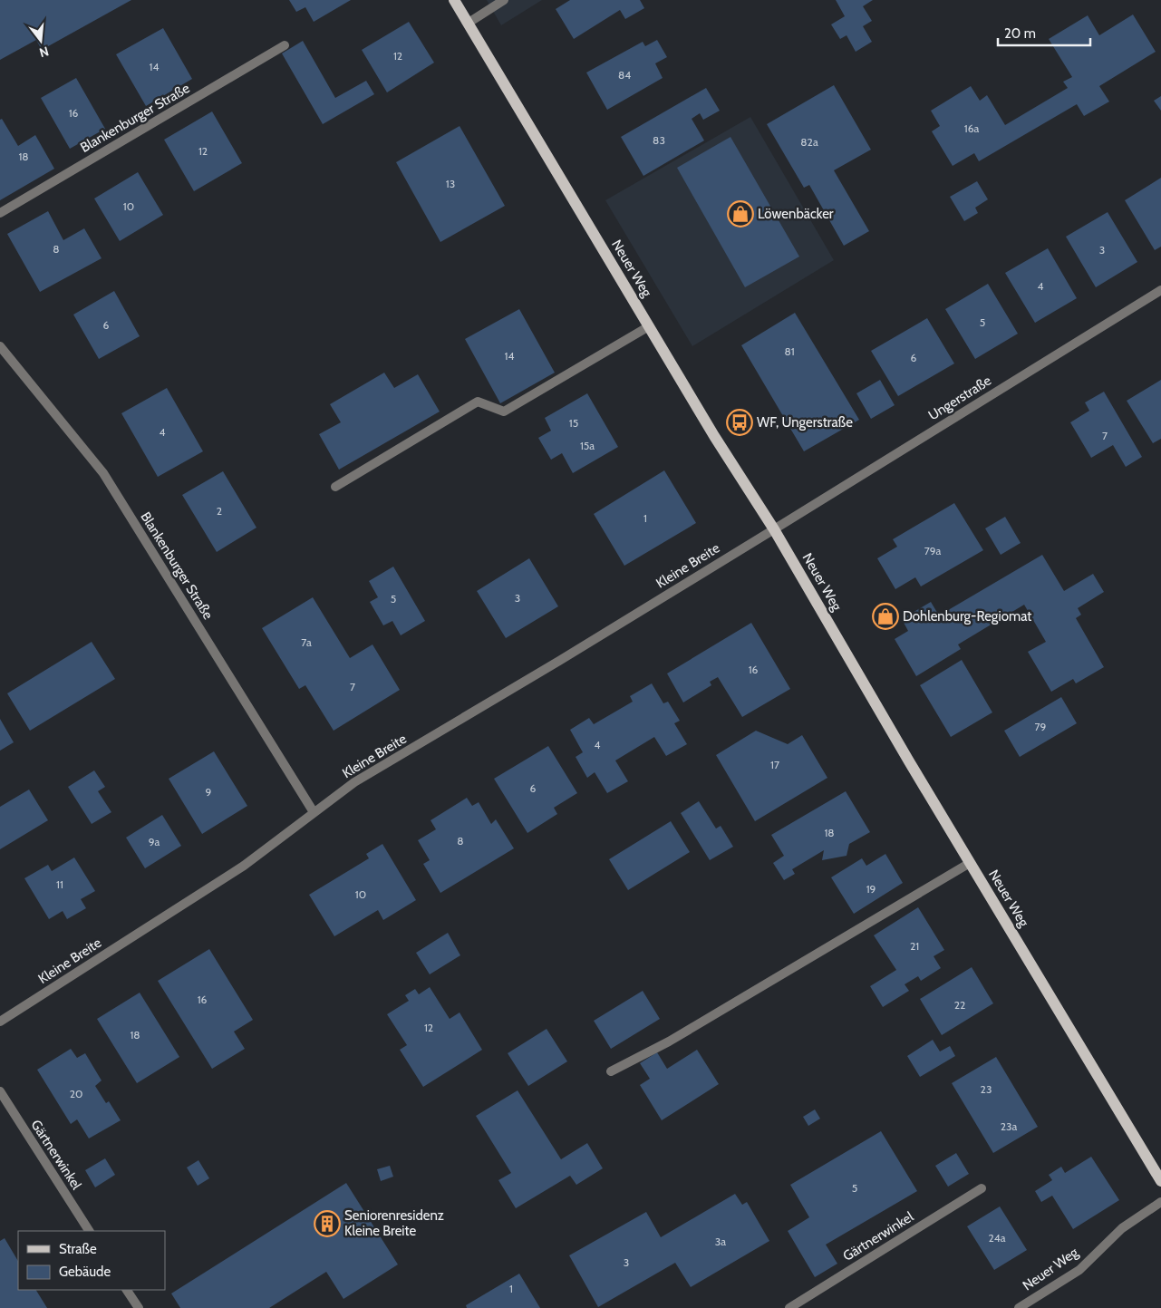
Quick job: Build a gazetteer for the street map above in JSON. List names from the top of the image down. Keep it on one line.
{"streets":{"main road":["Neuer Weg"],"street":["Blankenburger Straße","Ungerstraße","Kleine Breite","Gärtnerwinkel"]},"crossings":[["Blankenburger Straße","Kleine Breite"],["Neuer Weg","Ungerstraße"],["Neuer Weg","Kleine Breite"],["Ungerstraße","Kleine Breite"]],"places":{"shop":["Löwenbäcker","Dohlenburg-Regiomat"],"bus stop":["WF, Ungerstraße"],"building":["Seniorenresidenz Kleine Breite"]},"house_numbers":["12","14","84","16","16a","83","82a","12","18","13","10","8","3","4","5","6","81","14","6","15","4","7","15a","2","1","79a","3","5","7a","16","7","79","4","17","6","9","18","8","9a","11","19","10","21","16","22","12","18","23","20","23a","5","24a","3a","3","1"],"legend":["Straße","Gebäude"],"scale_bar":"20 m","north":"bottom"}
